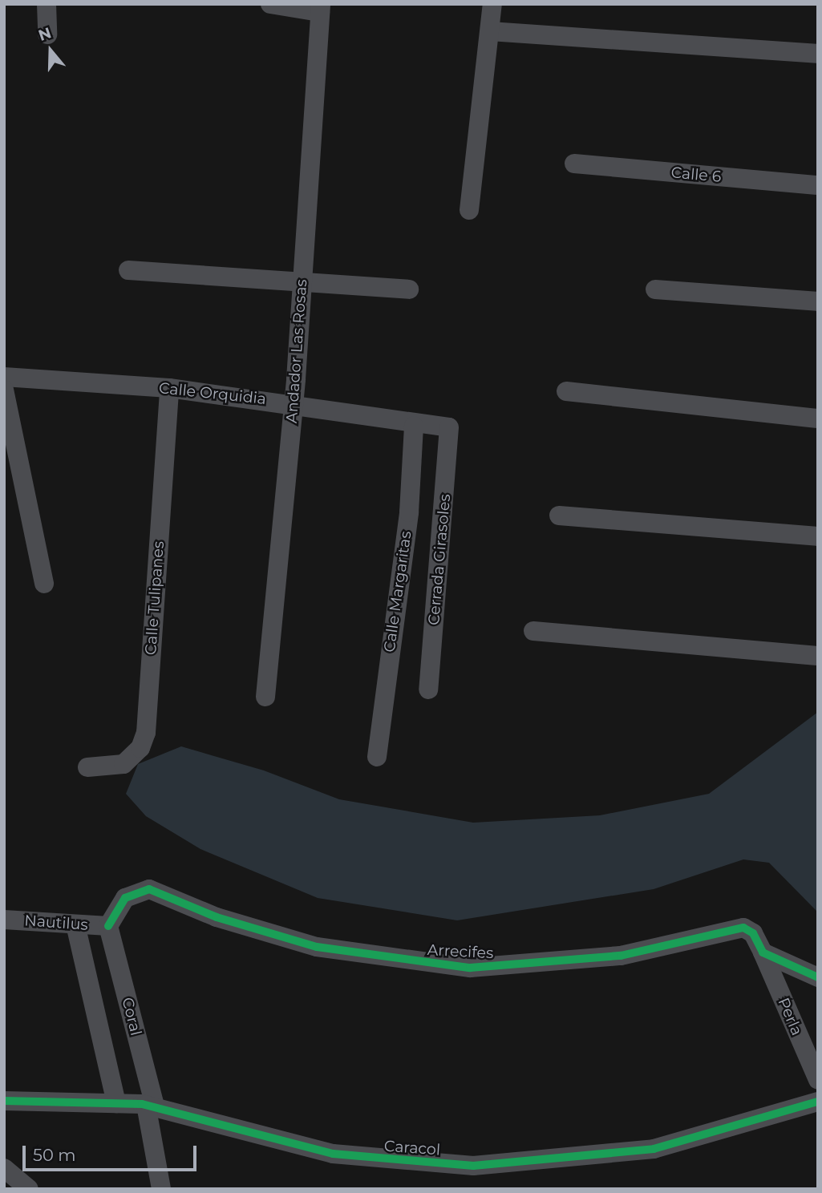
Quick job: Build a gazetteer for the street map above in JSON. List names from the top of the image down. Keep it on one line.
{"streets":{"street":["Calle 6","Andador Las Rosas","Calle Orquidia","Cerrada Girasoles","Calle Margaritas","Calle Tulipanes","Nautilus","Arrecifes","Coral","Perla","Caracol"]},"crossings":[["Andador Las Rosas","Calle Orquidia"],["Calle Orquidia","Cerrada Girasoles"],["Calle Orquidia","Calle Margaritas"],["Calle Orquidia","Calle Tulipanes"],["Nautilus","Arrecifes"],["Nautilus","Coral"],["Arrecifes","Coral"],["Arrecifes","Perla"],["Coral","Caracol"]],"scale_bar":"50 m","north":"top"}
